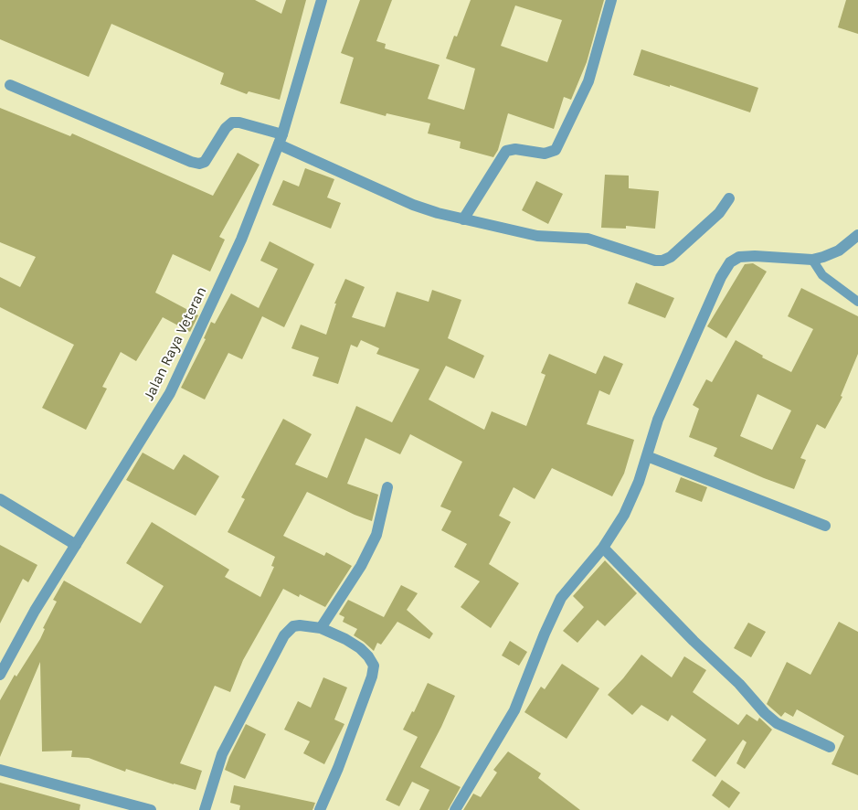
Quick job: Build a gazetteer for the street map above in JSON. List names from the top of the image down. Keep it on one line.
{"streets":{"street":["Jalan Raya Veteran"]}}
